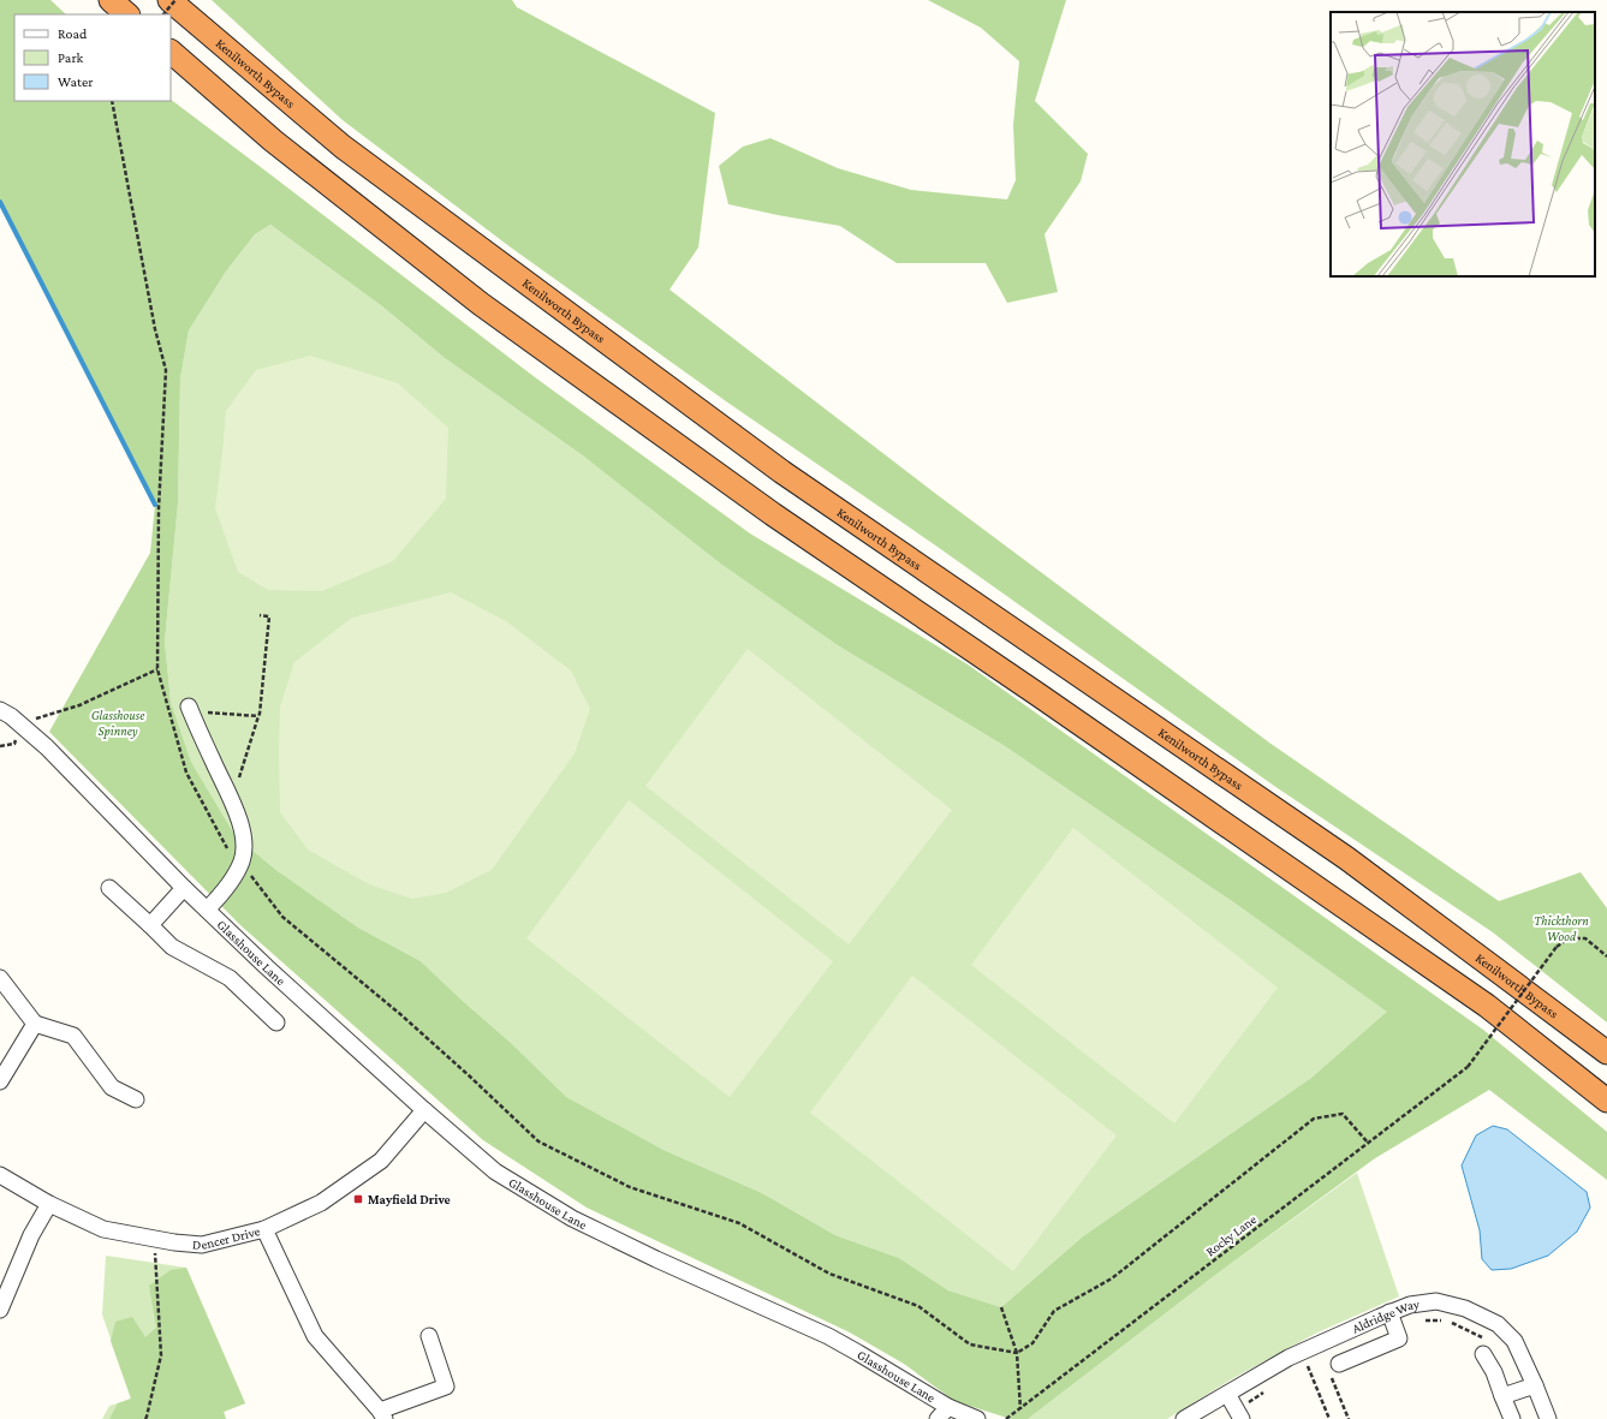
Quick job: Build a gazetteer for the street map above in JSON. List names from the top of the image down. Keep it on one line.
{"streets":{"highway":["Kenilworth Bypass"],"street":["Glasshouse Lane","Dencer Drive","Aldridge Way"],"path":["Rocky Lane"]},"crossings":[["Glasshouse Lane","Dencer Drive"]],"parks":["Glasshouse Spinney","Thickthorn Wood"],"places":{"transit":["Mayfield Drive"]},"legend":["Road","Park","Water"]}
